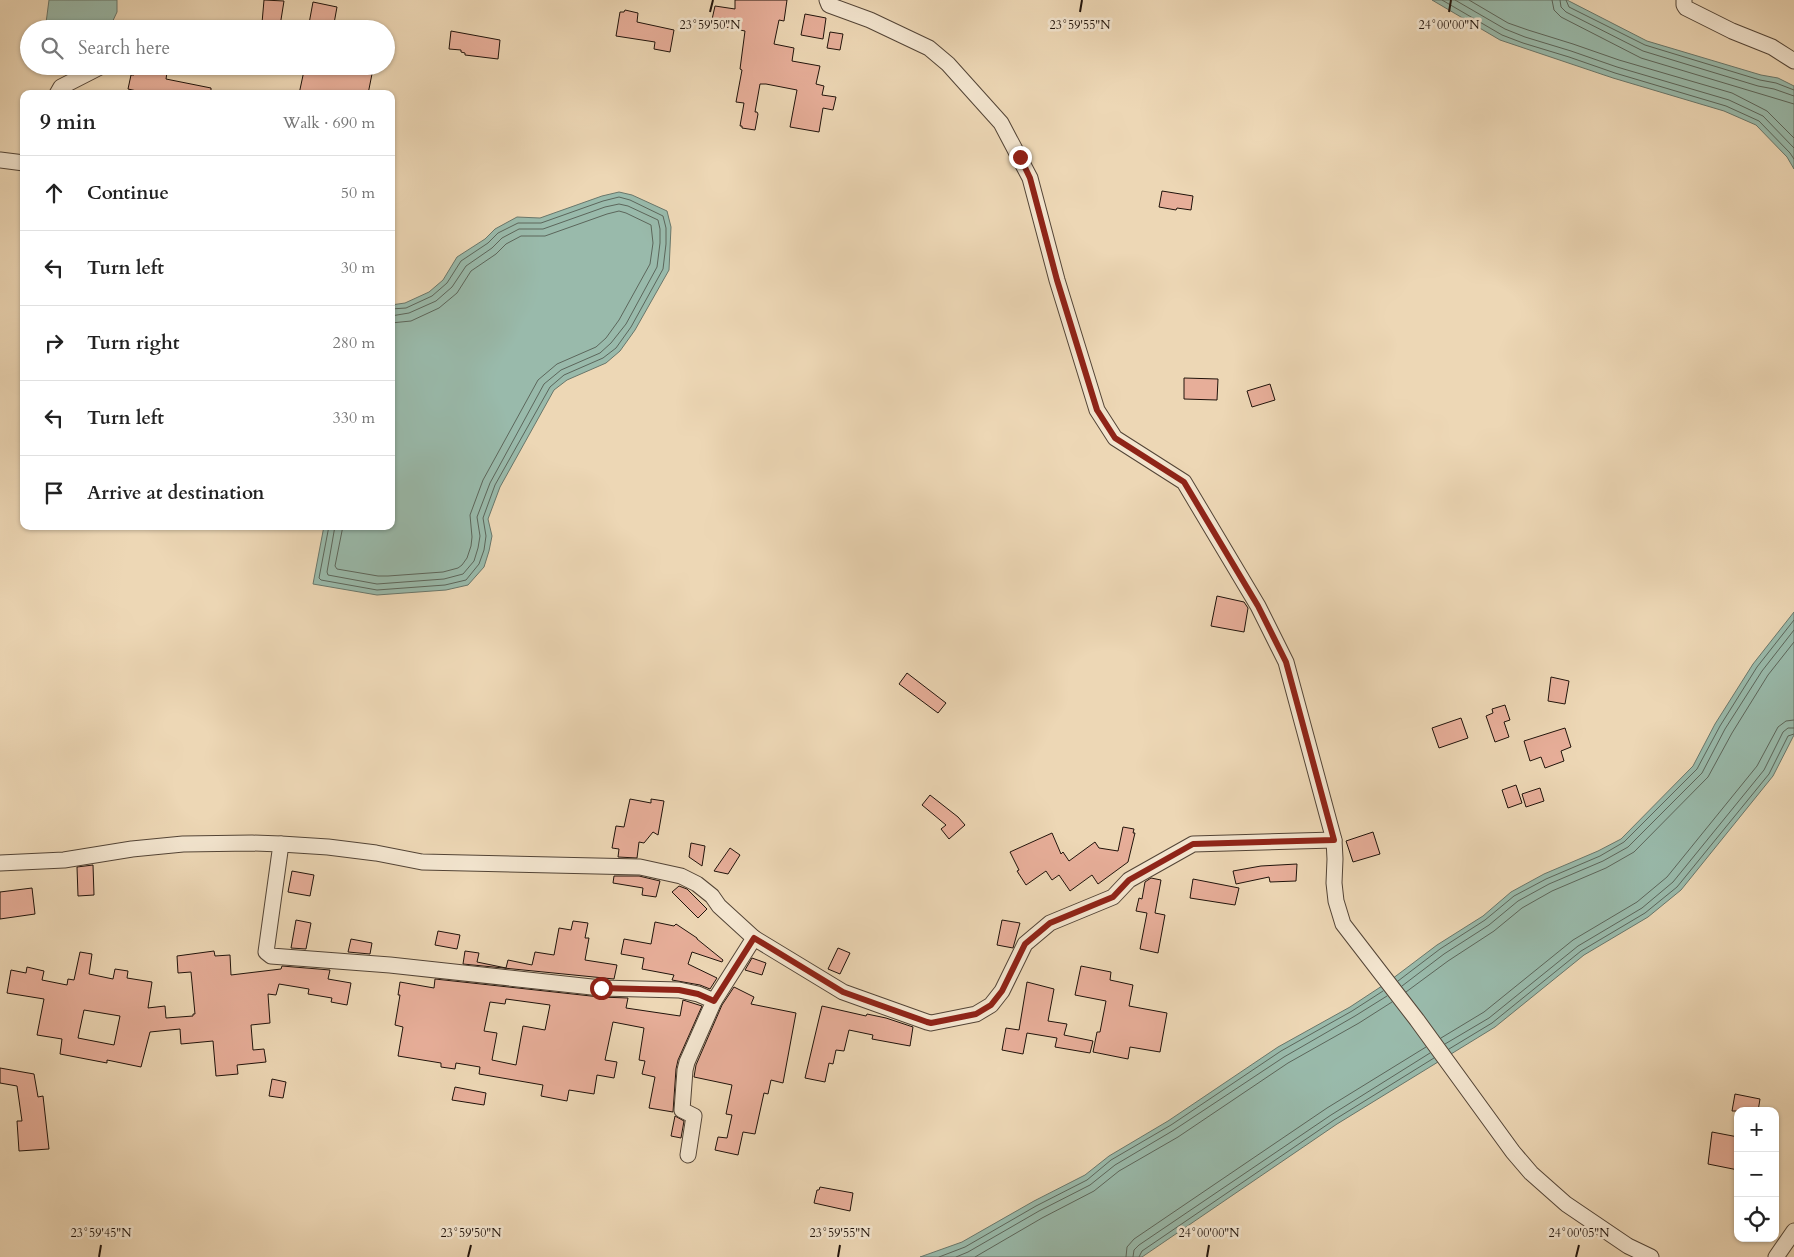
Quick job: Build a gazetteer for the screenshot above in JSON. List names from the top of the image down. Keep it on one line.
{"page":{"search":"Search here","heading":["9 min","Walk · 690 m"],"list":[["Continue","50 m"],["Turn left","30 m"],["Turn right","280 m"],["Turn left","330 m"],"Arrive at destination"],"map_buttons":["+","−"]},"coordinates":["23°59'50\"N","23°59'55\"N","24°00'00\"N","23°59'45\"N","24°00'05\"N"]}
